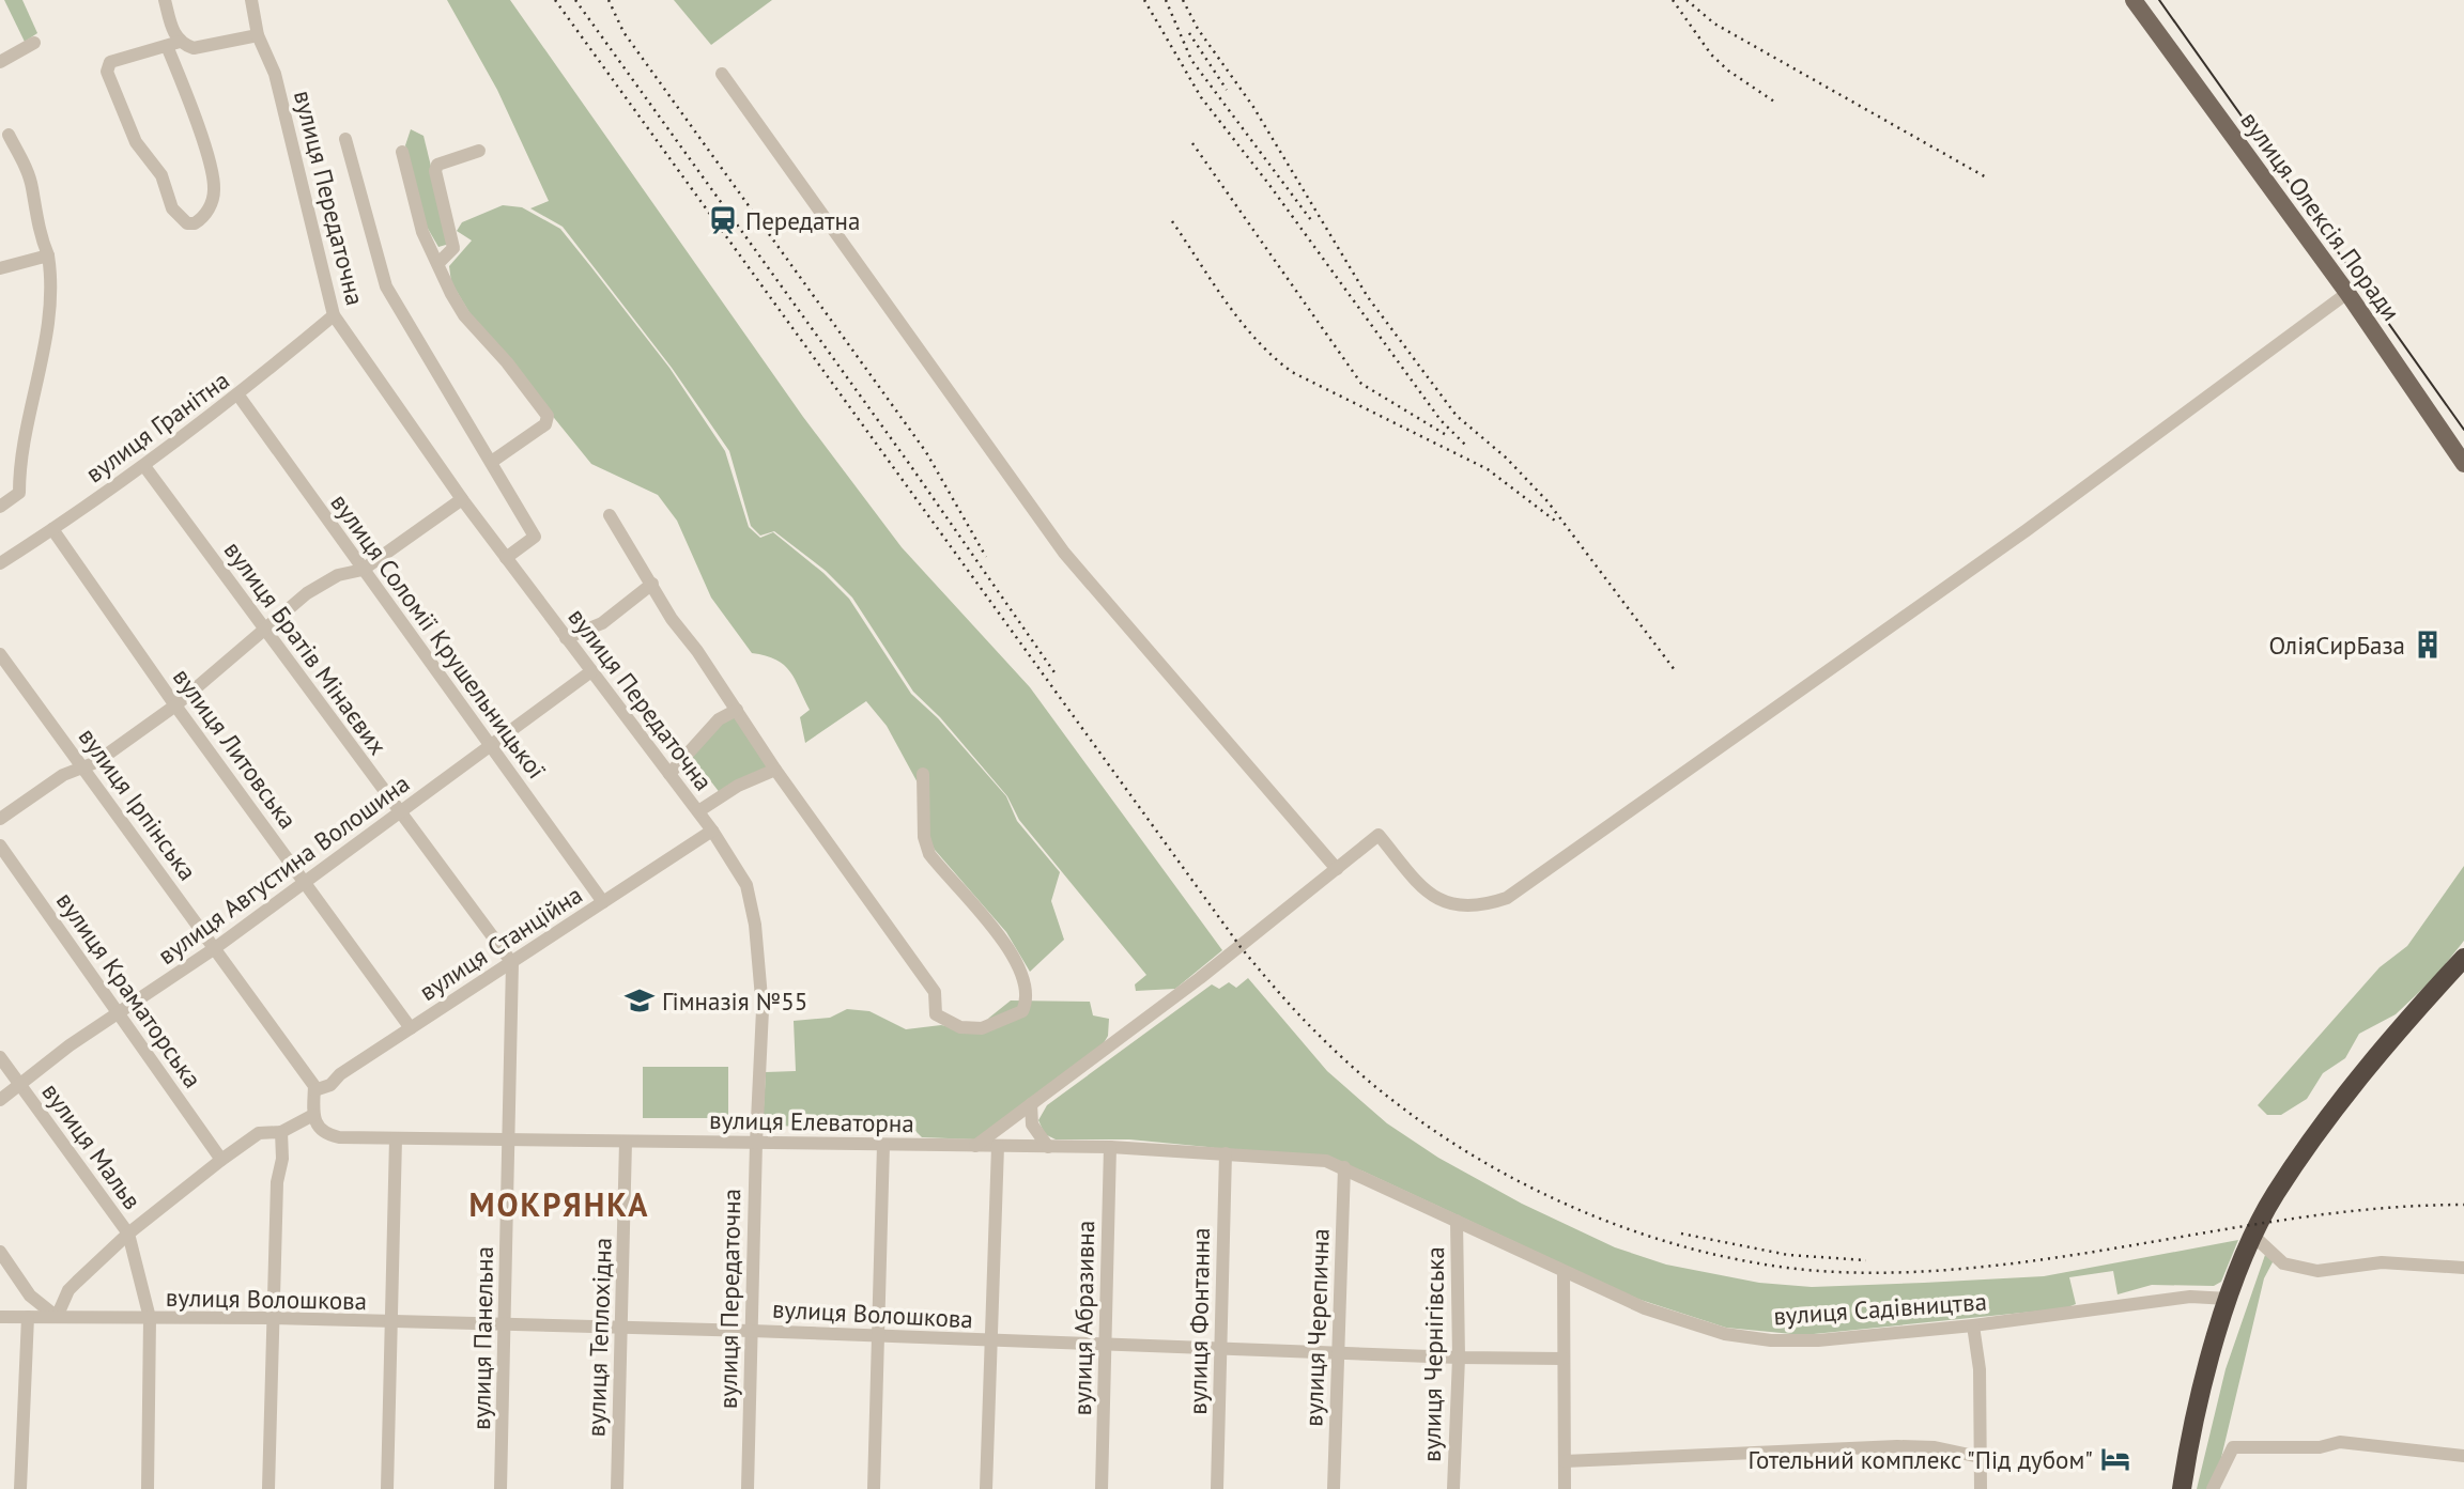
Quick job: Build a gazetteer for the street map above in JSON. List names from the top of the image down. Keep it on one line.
{"streets":{"main road":["вулиця Олексія Поради"],"street":["вулиця Передаточна","вулиця Гранітна","вулиця Соломії Крушельницької","вулиця Братів Мінаєвих","вулиця Литовська","вулиця Ірпінська","вулиця Августина Волошина","вулиця Станційна","вулиця Краматорська","вулиця Елеваторна","вулиця Мальв","вулиця Волошкова","вулиця Садівництва","вулиця Абразивна","вулиця Фонтанна","вулиця Черепична","вулиця Теплохідна","вулиця Панельна","вулиця Чернігівська"]},"crossings":[["вулиця Передаточна","вулиця Гранітна"],["вулиця Передаточна","вулиця Августина Волошина"],["вулиця Передаточна","вулиця Станційна"],["вулиця Передаточна","вулиця Елеваторна"],["вулиця Передаточна","вулиця Волошкова"],["вулиця Гранітна","вулиця Соломії Крушельницької"],["вулиця Гранітна","вулиця Братів Мінаєвих"],["вулиця Гранітна","вулиця Литовська"],["вулиця Соломії Крушельницької","вулиця Августина Волошина"],["вулиця Соломії Крушельницької","вулиця Станційна"],["вулиця Братів Мінаєвих","вулиця Августина Волошина"],["вулиця Братів Мінаєвих","вулиця Станційна"],["вулиця Братів Мінаєвих","вулиця Панельна"],["вулиця Литовська","вулиця Августина Волошина"],["вулиця Литовська","вулиця Станційна"],["вулиця Ірпінська","вулиця Августина Волошина"],["вулиця Ірпінська","вулиця Станційна"],["вулиця Августина Волошина","вулиця Краматорська"],["вулиця Августина Волошина","вулиця Мальв"],["вулиця Станційна","вулиця Панельна"],["вулиця Елеваторна","вулиця Садівництва"],["вулиця Елеваторна","вулиця Абразивна"],["вулиця Елеваторна","вулиця Фонтанна"],["вулиця Елеваторна","вулиця Черепична"],["вулиця Елеваторна","вулиця Теплохідна"],["вулиця Елеваторна","вулиця Панельна"],["вулиця Мальв","вулиця Волошкова"],["вулиця Волошкова","вулиця Абразивна"],["вулиця Волошкова","вулиця Фонтанна"],["вулиця Волошкова","вулиця Черепична"],["вулиця Волошкова","вулиця Теплохідна"],["вулиця Волошкова","вулиця Панельна"],["вулиця Волошкова","вулиця Чернігівська"],["вулиця Садівництва","вулиця Черепична"],["вулиця Садівництва","вулиця Чернігівська"]],"districts":["МОКРЯНКА"],"places":{"station":["Передатна"],"building":["ОліяСирБаза"],"school or university":["Гімназія №55"],"hotel":["Готельний комплекс \"Під дубом\""]}}
